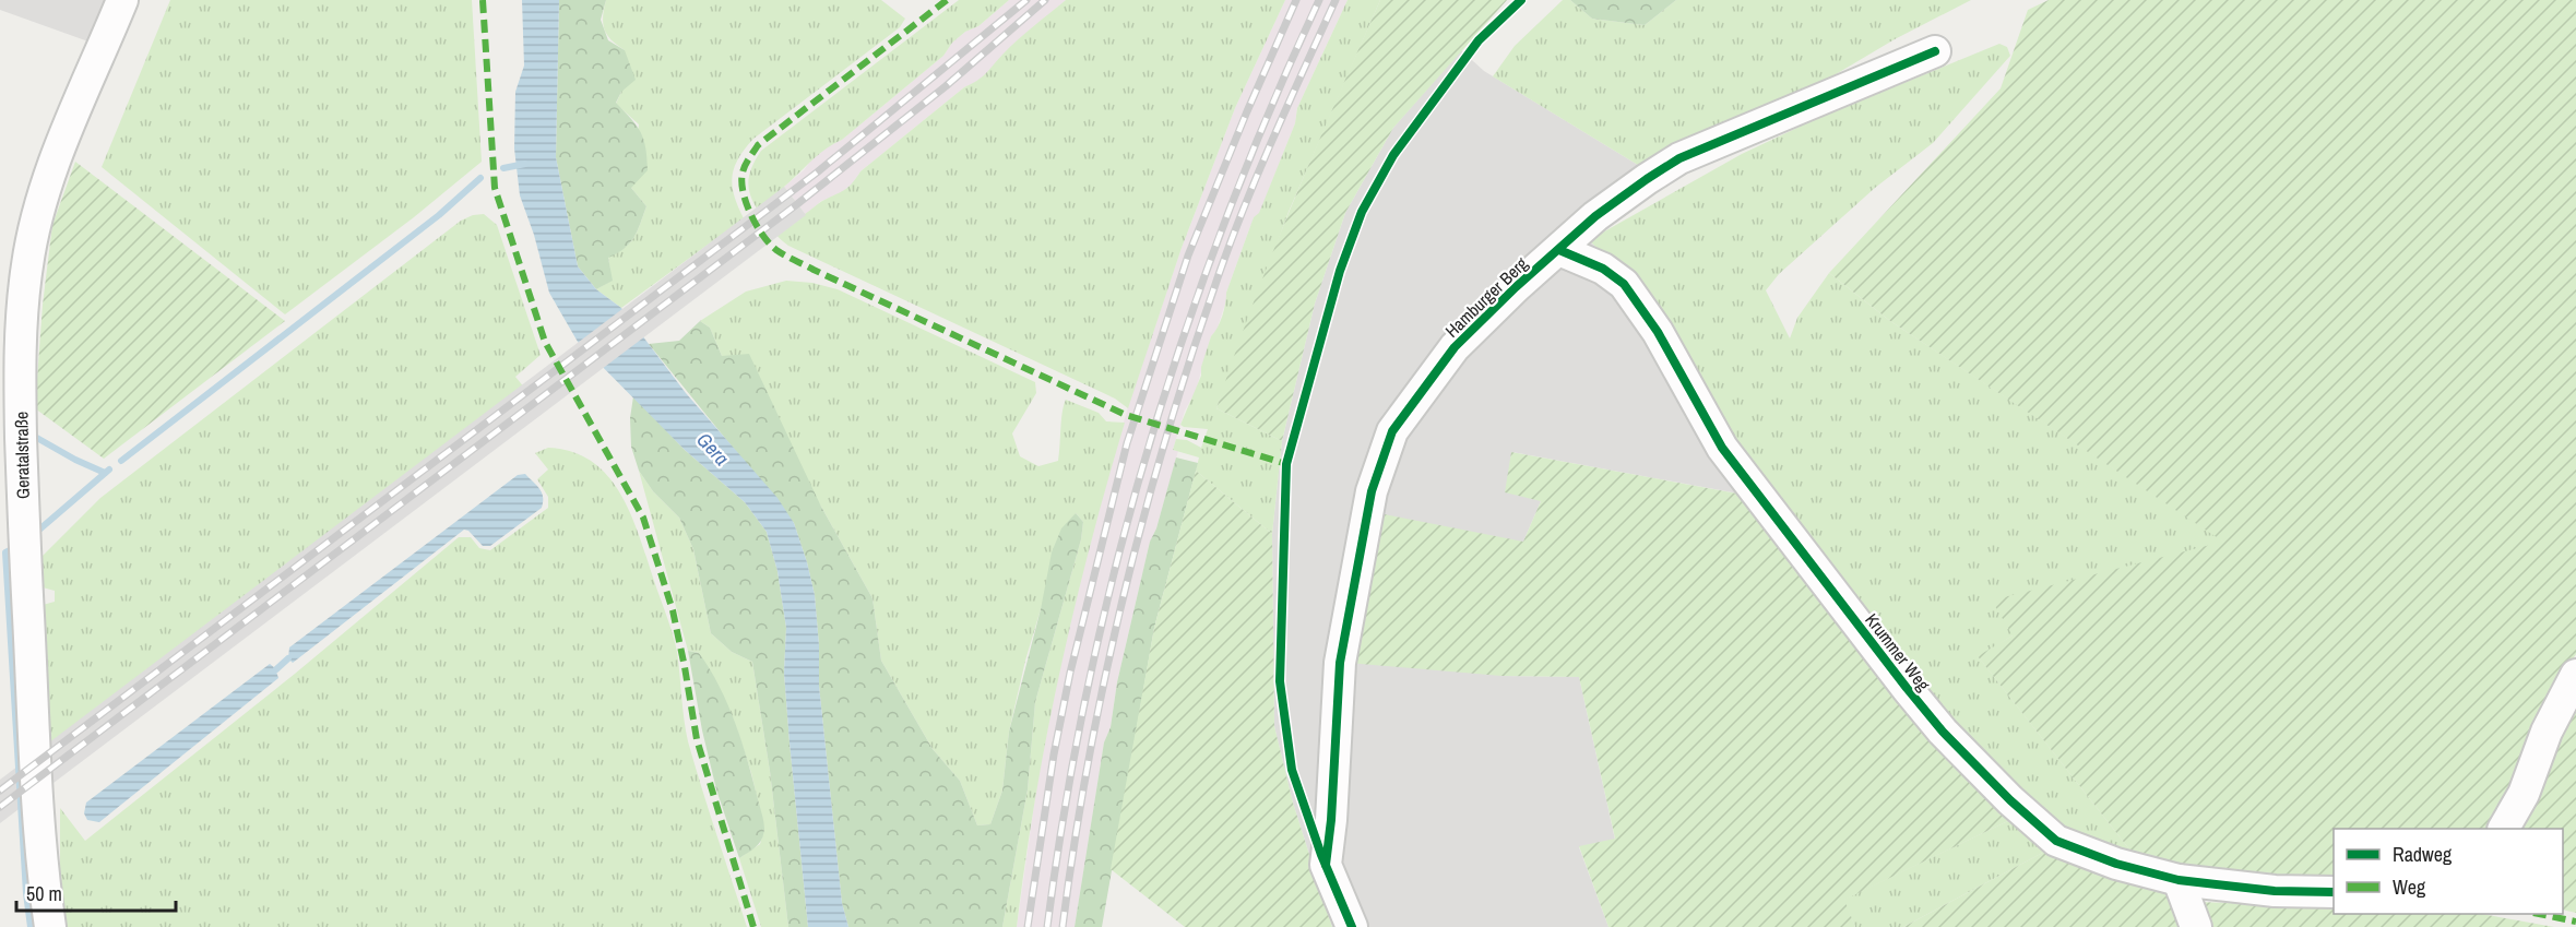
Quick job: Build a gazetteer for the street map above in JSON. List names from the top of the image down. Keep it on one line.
{"streets":{"street":["Hamburger Berg","Geratalstraße","Krummer Weg"]},"crossings":[["Hamburger Berg","Krummer Weg"]],"water":["Gera"],"legend":["Radweg","Weg"],"scale_bar":"50 m"}
